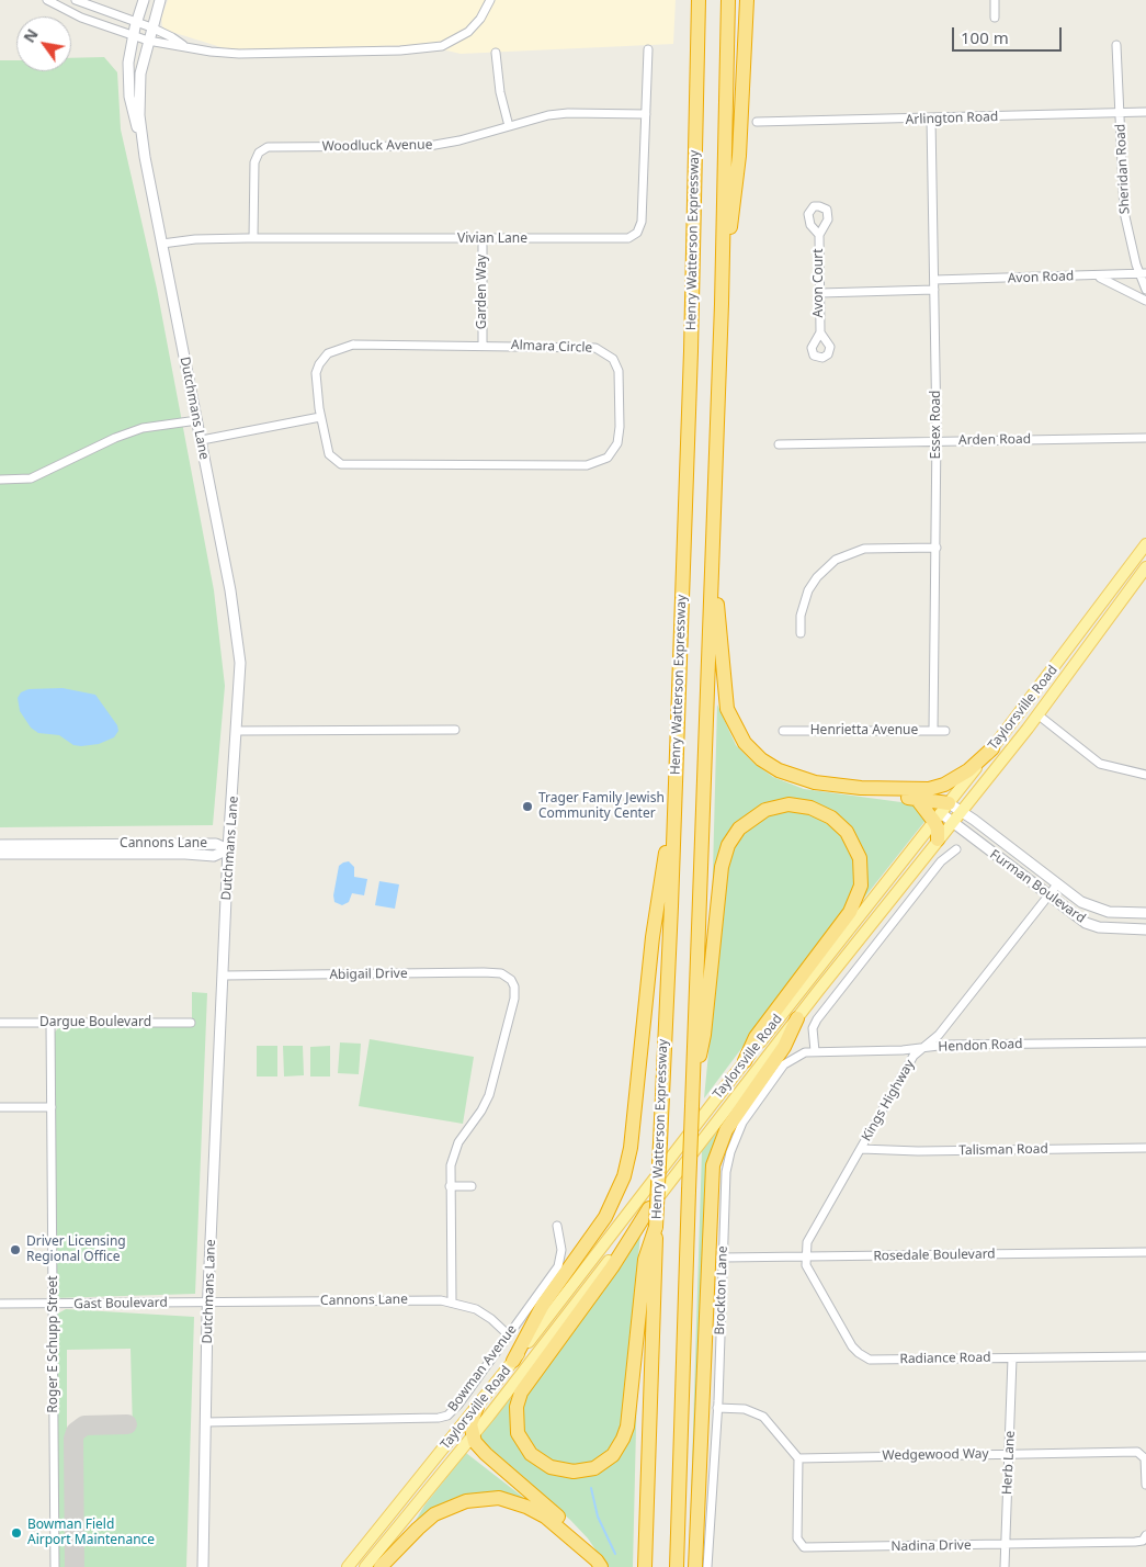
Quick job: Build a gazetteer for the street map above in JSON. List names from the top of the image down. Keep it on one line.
{"streets":{"highway":["Henry Watterson Expressway"],"main road":["Dutchmans Lane","Taylorsville Road","Cannons Lane","Furman Boulevard"],"street":["Arlington Road","Woodluck Avenue","Sheridan Road","Vivian Lane","Avon Road","Avon Court","Garden Way","Almara Circle","Essex Road","Arden Road","Henrietta Avenue","Abigail Drive","Dargue Boulevard","Hendon Road","Kings Highway","Talisman Road","Rosedale Boulevard","Brockton Lane","Gast Boulevard","Roger E Schupp Street","Radiance Road","Bowman Avenue","Wedgewood Way","Herb Lane","Nadina Drive"]},"crossings":[["Arlington Road","Sheridan Road"],["Arlington Road","Essex Road"],["Woodluck Avenue","Vivian Lane"],["Sheridan Road","Avon Road"],["Vivian Lane","Garden Way"],["Vivian Lane","Dutchmans Lane"],["Avon Road","Essex Road"],["Garden Way","Almara Circle"],["Dutchmans Lane","Cannons Lane"],["Dutchmans Lane","Abigail Drive"],["Dutchmans Lane","Gast Boulevard"],["Dutchmans Lane","Bowman Avenue"],["Essex Road","Arden Road"],["Essex Road","Henrietta Avenue"],["Taylorsville Road","Furman Boulevard"],["Cannons Lane","Gast Boulevard"],["Cannons Lane","Bowman Avenue"],["Furman Boulevard","Kings Highway"],["Dargue Boulevard","Roger E Schupp Street"],["Hendon Road","Kings Highway"],["Hendon Road","Brockton Lane"],["Kings Highway","Talisman Road"],["Kings Highway","Rosedale Boulevard"],["Kings Highway","Radiance Road"],["Rosedale Boulevard","Brockton Lane"],["Rosedale Boulevard","Radiance Road"],["Gast Boulevard","Roger E Schupp Street"],["Radiance Road","Herb Lane"],["Wedgewood Way","Herb Lane"],["Wedgewood Way","Nadina Drive"],["Herb Lane","Nadina Drive"]],"places":["Trager Family Jewish Community Center","Driver Licensing Regional Office","Bowman Field Airport Maintenance"],"scale_bar":"100 m","north":"top left"}
